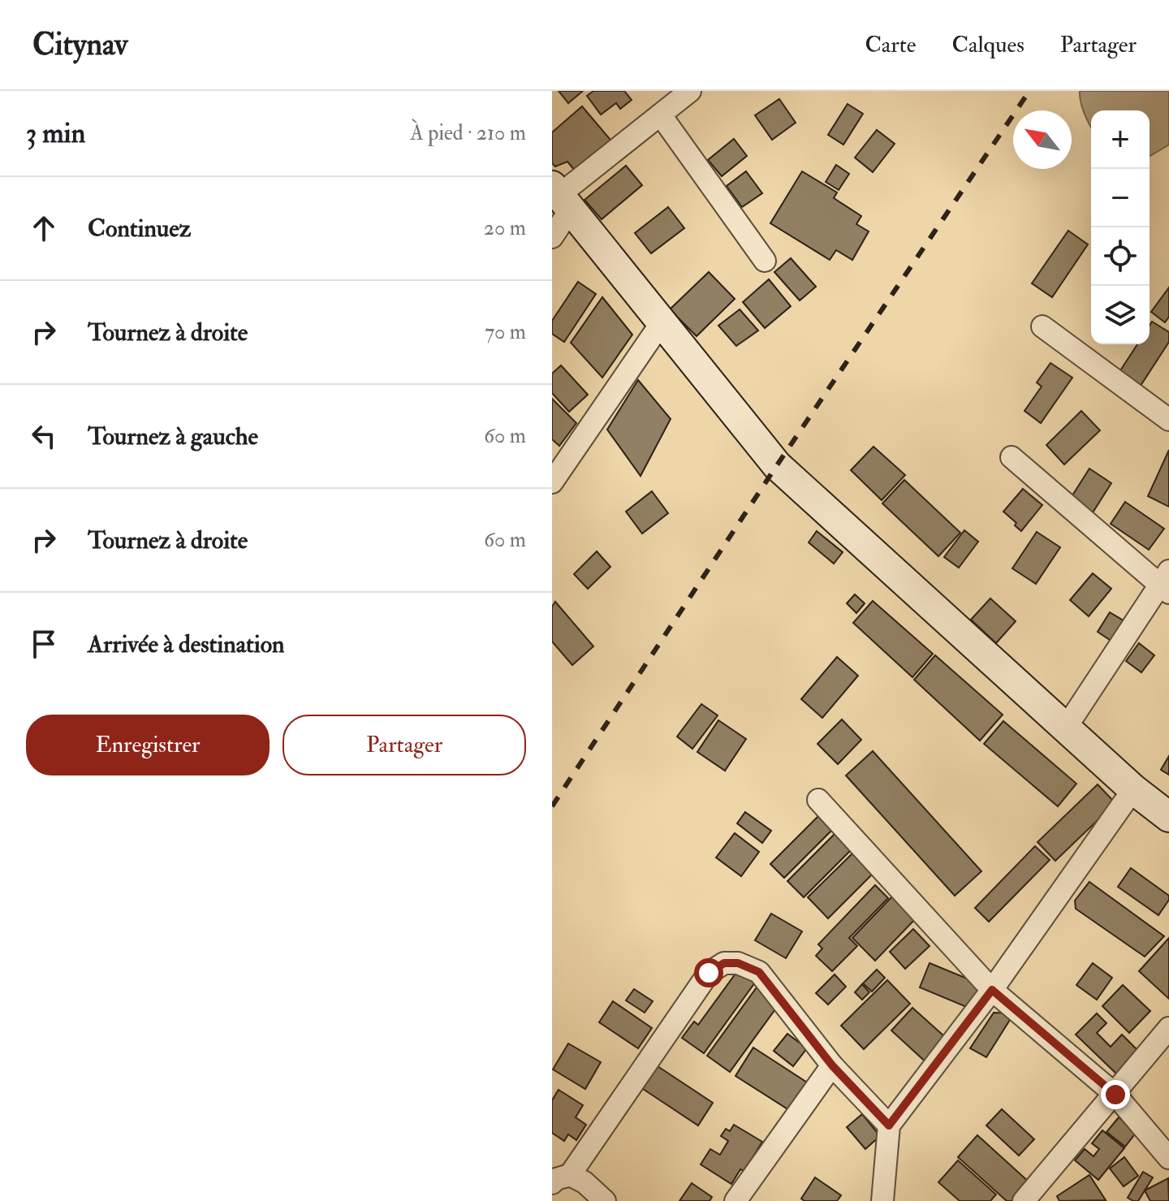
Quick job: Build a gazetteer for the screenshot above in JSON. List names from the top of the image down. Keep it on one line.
{"north":"top left","page":{"header":"Citynav","nav":["Carte","Calques","Partager"],"heading":["3 min","À pied · 210 m"],"map_buttons":["+","−"],"list":[["Continuez","20 m"],["Tournez à droite","70 m"],["Tournez à gauche","60 m"],["Tournez à droite","60 m"],"Arrivée à destination"],"buttons":["Enregistrer","Partager"]}}
